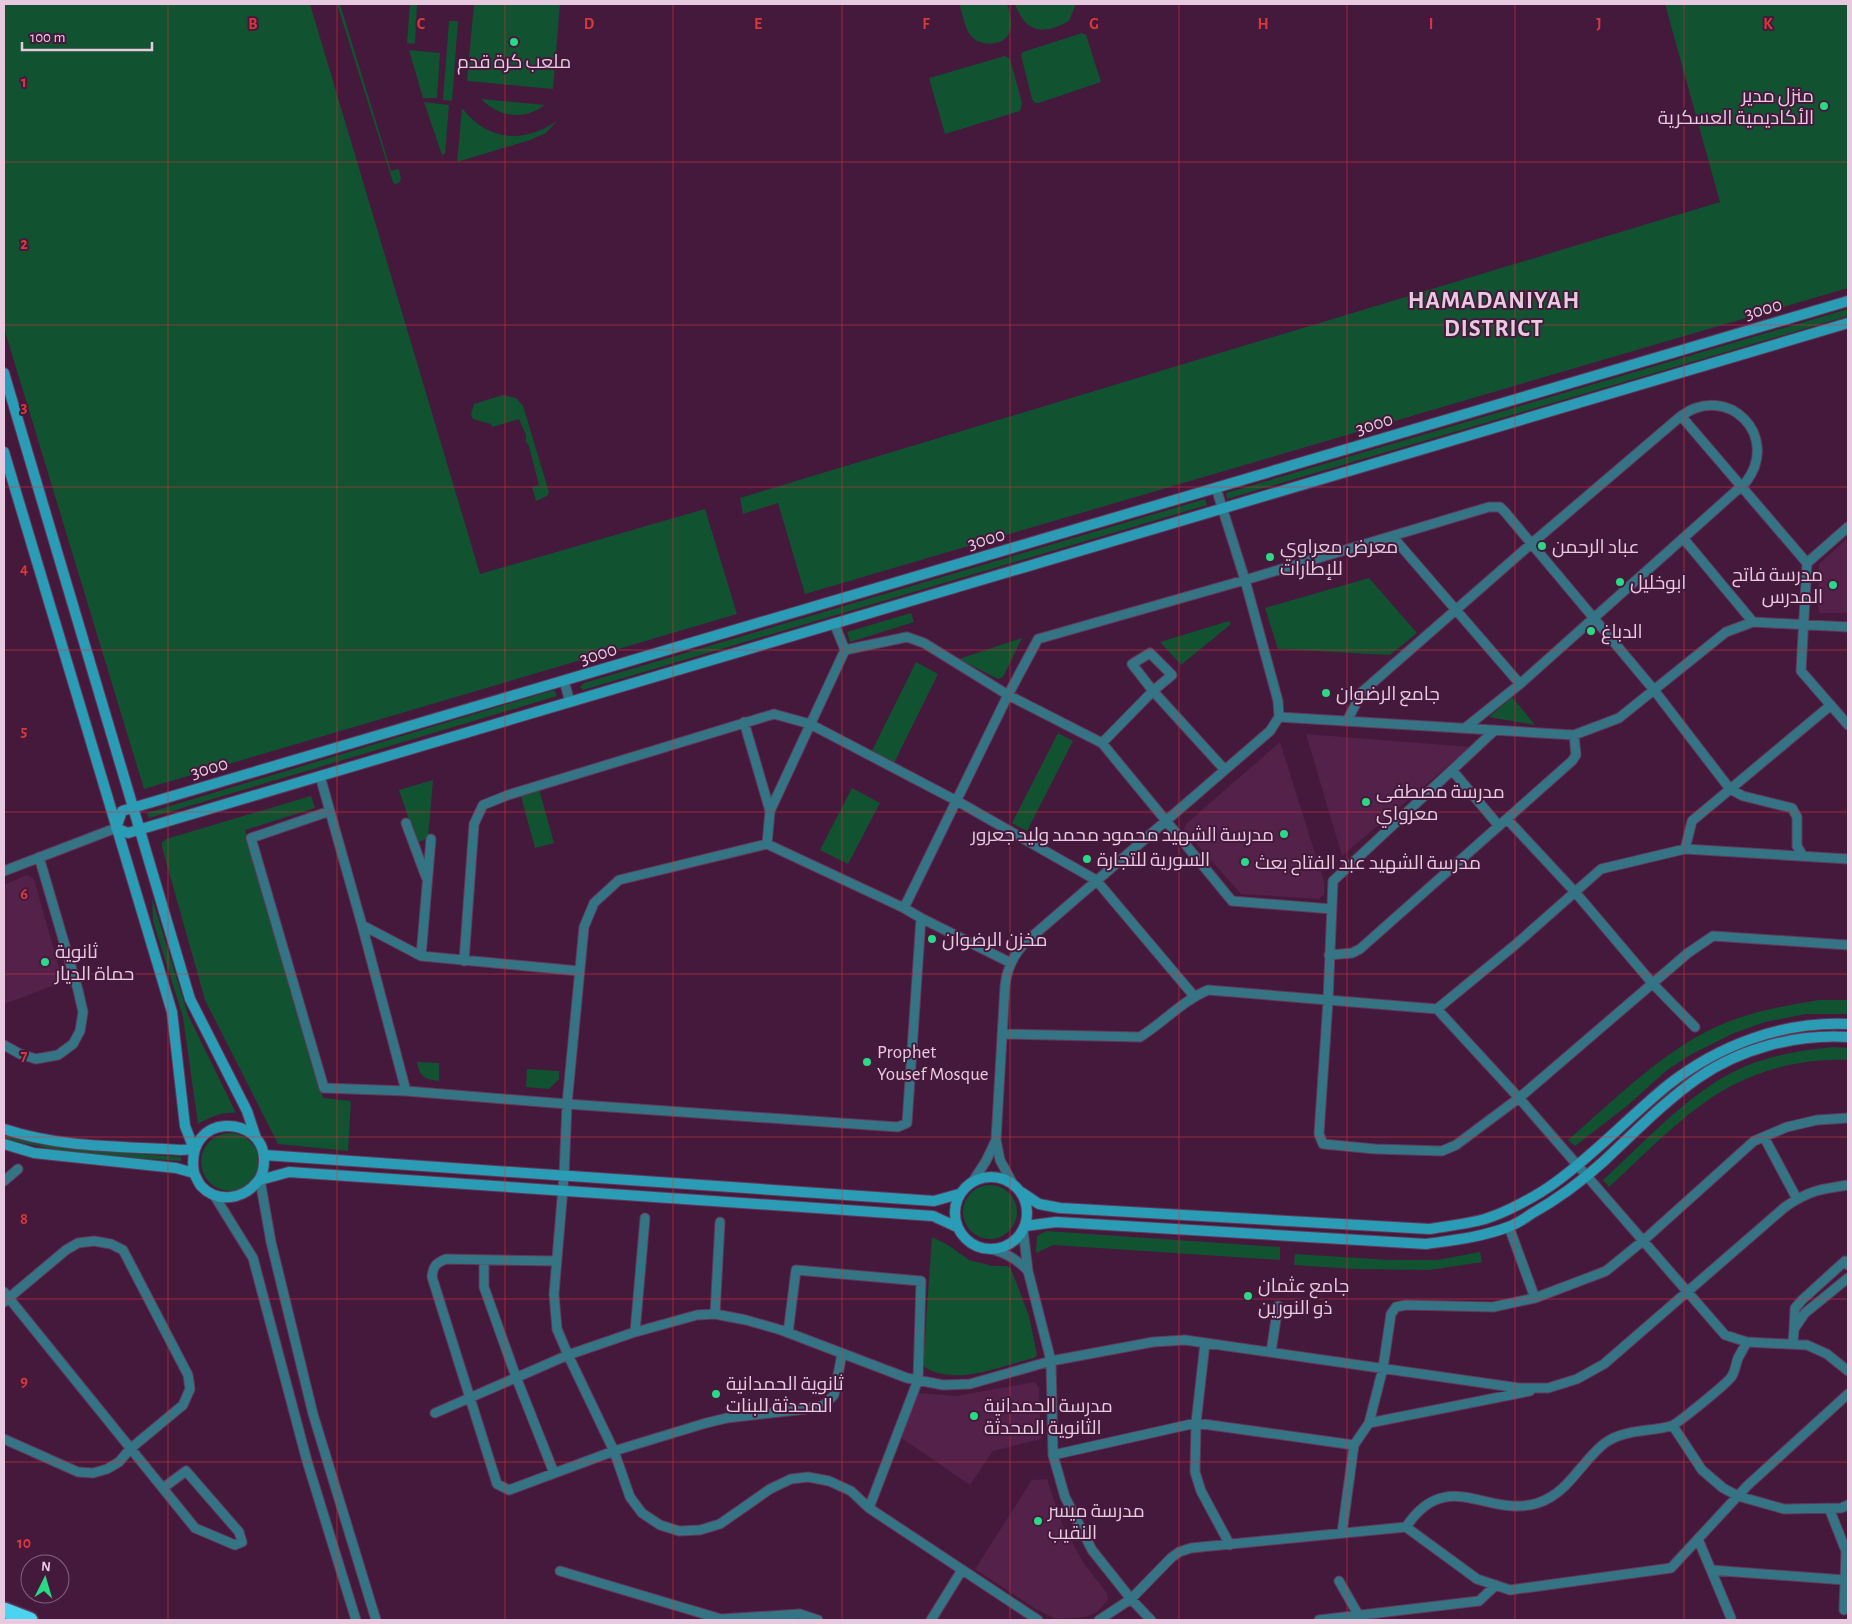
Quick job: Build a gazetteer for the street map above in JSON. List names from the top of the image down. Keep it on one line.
{"streets":{"street":["3000"]},"districts":["HAMADANIYAH DISTRICT"],"places":["ملعب كرة قدم","منزل مدير الأكاديمية العسكرية","عباد الرحمن","معرض معراوي للإطارات","ابوخليل","مدرسة فاتح المدرس","الدباغ","جامع الرضوان","مدرسة مصطفى معرواي","مدرسة الشهيد محمود محمد وليد جعرور","السورية للتجارة","مدرسة الشهيد عبد الفتاح بعث","مخزن الرضوان","ثانوية حماة الديار","Prophet Yousef Mosque","جامع عثمان ذو النورين","ثانوية الحمدانية المحدثة للبنات","مدرسة الحمدانية الثانوية المحدثة","مدرسة ميسر النقيب"],"scale_bar":"100 m","north":"top","grid":{"columns":["B","C","D","E","F","G","H","I","J","K"],"rows":["1","2","3","4","5","6","7","8","9","10"]}}
